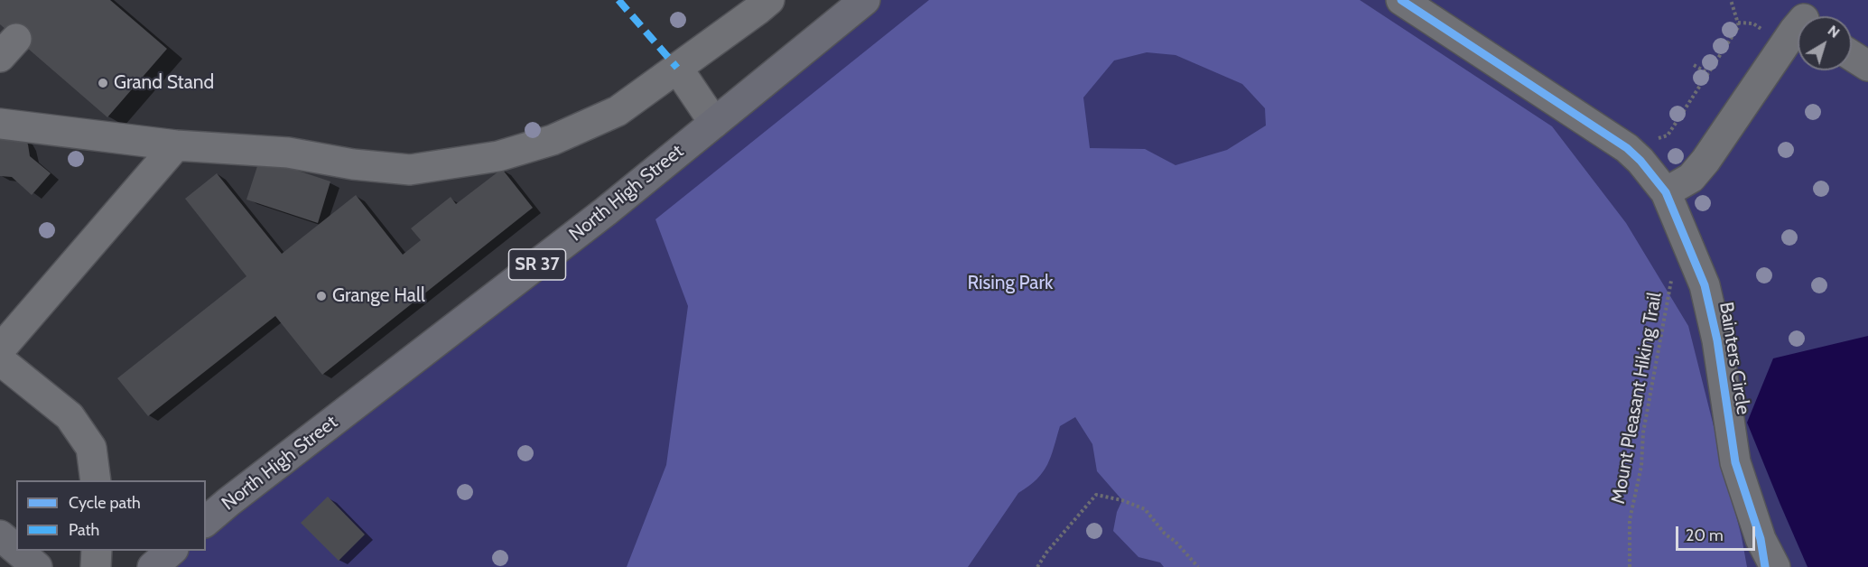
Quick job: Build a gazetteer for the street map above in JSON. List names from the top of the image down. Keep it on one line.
{"streets":{"highway":["North High Street","SR 37"],"lane":["Bainters Circle"],"path":["Mount Pleasant Hiking Trail"]},"crossings":[["Bainters Circle","Mount Pleasant Hiking Trail"]],"parks":["Rising Park"],"places":["Grand Stand","Grange Hall"],"legend":["Cycle path","Path"],"scale_bar":"20 m","north":"top right"}
